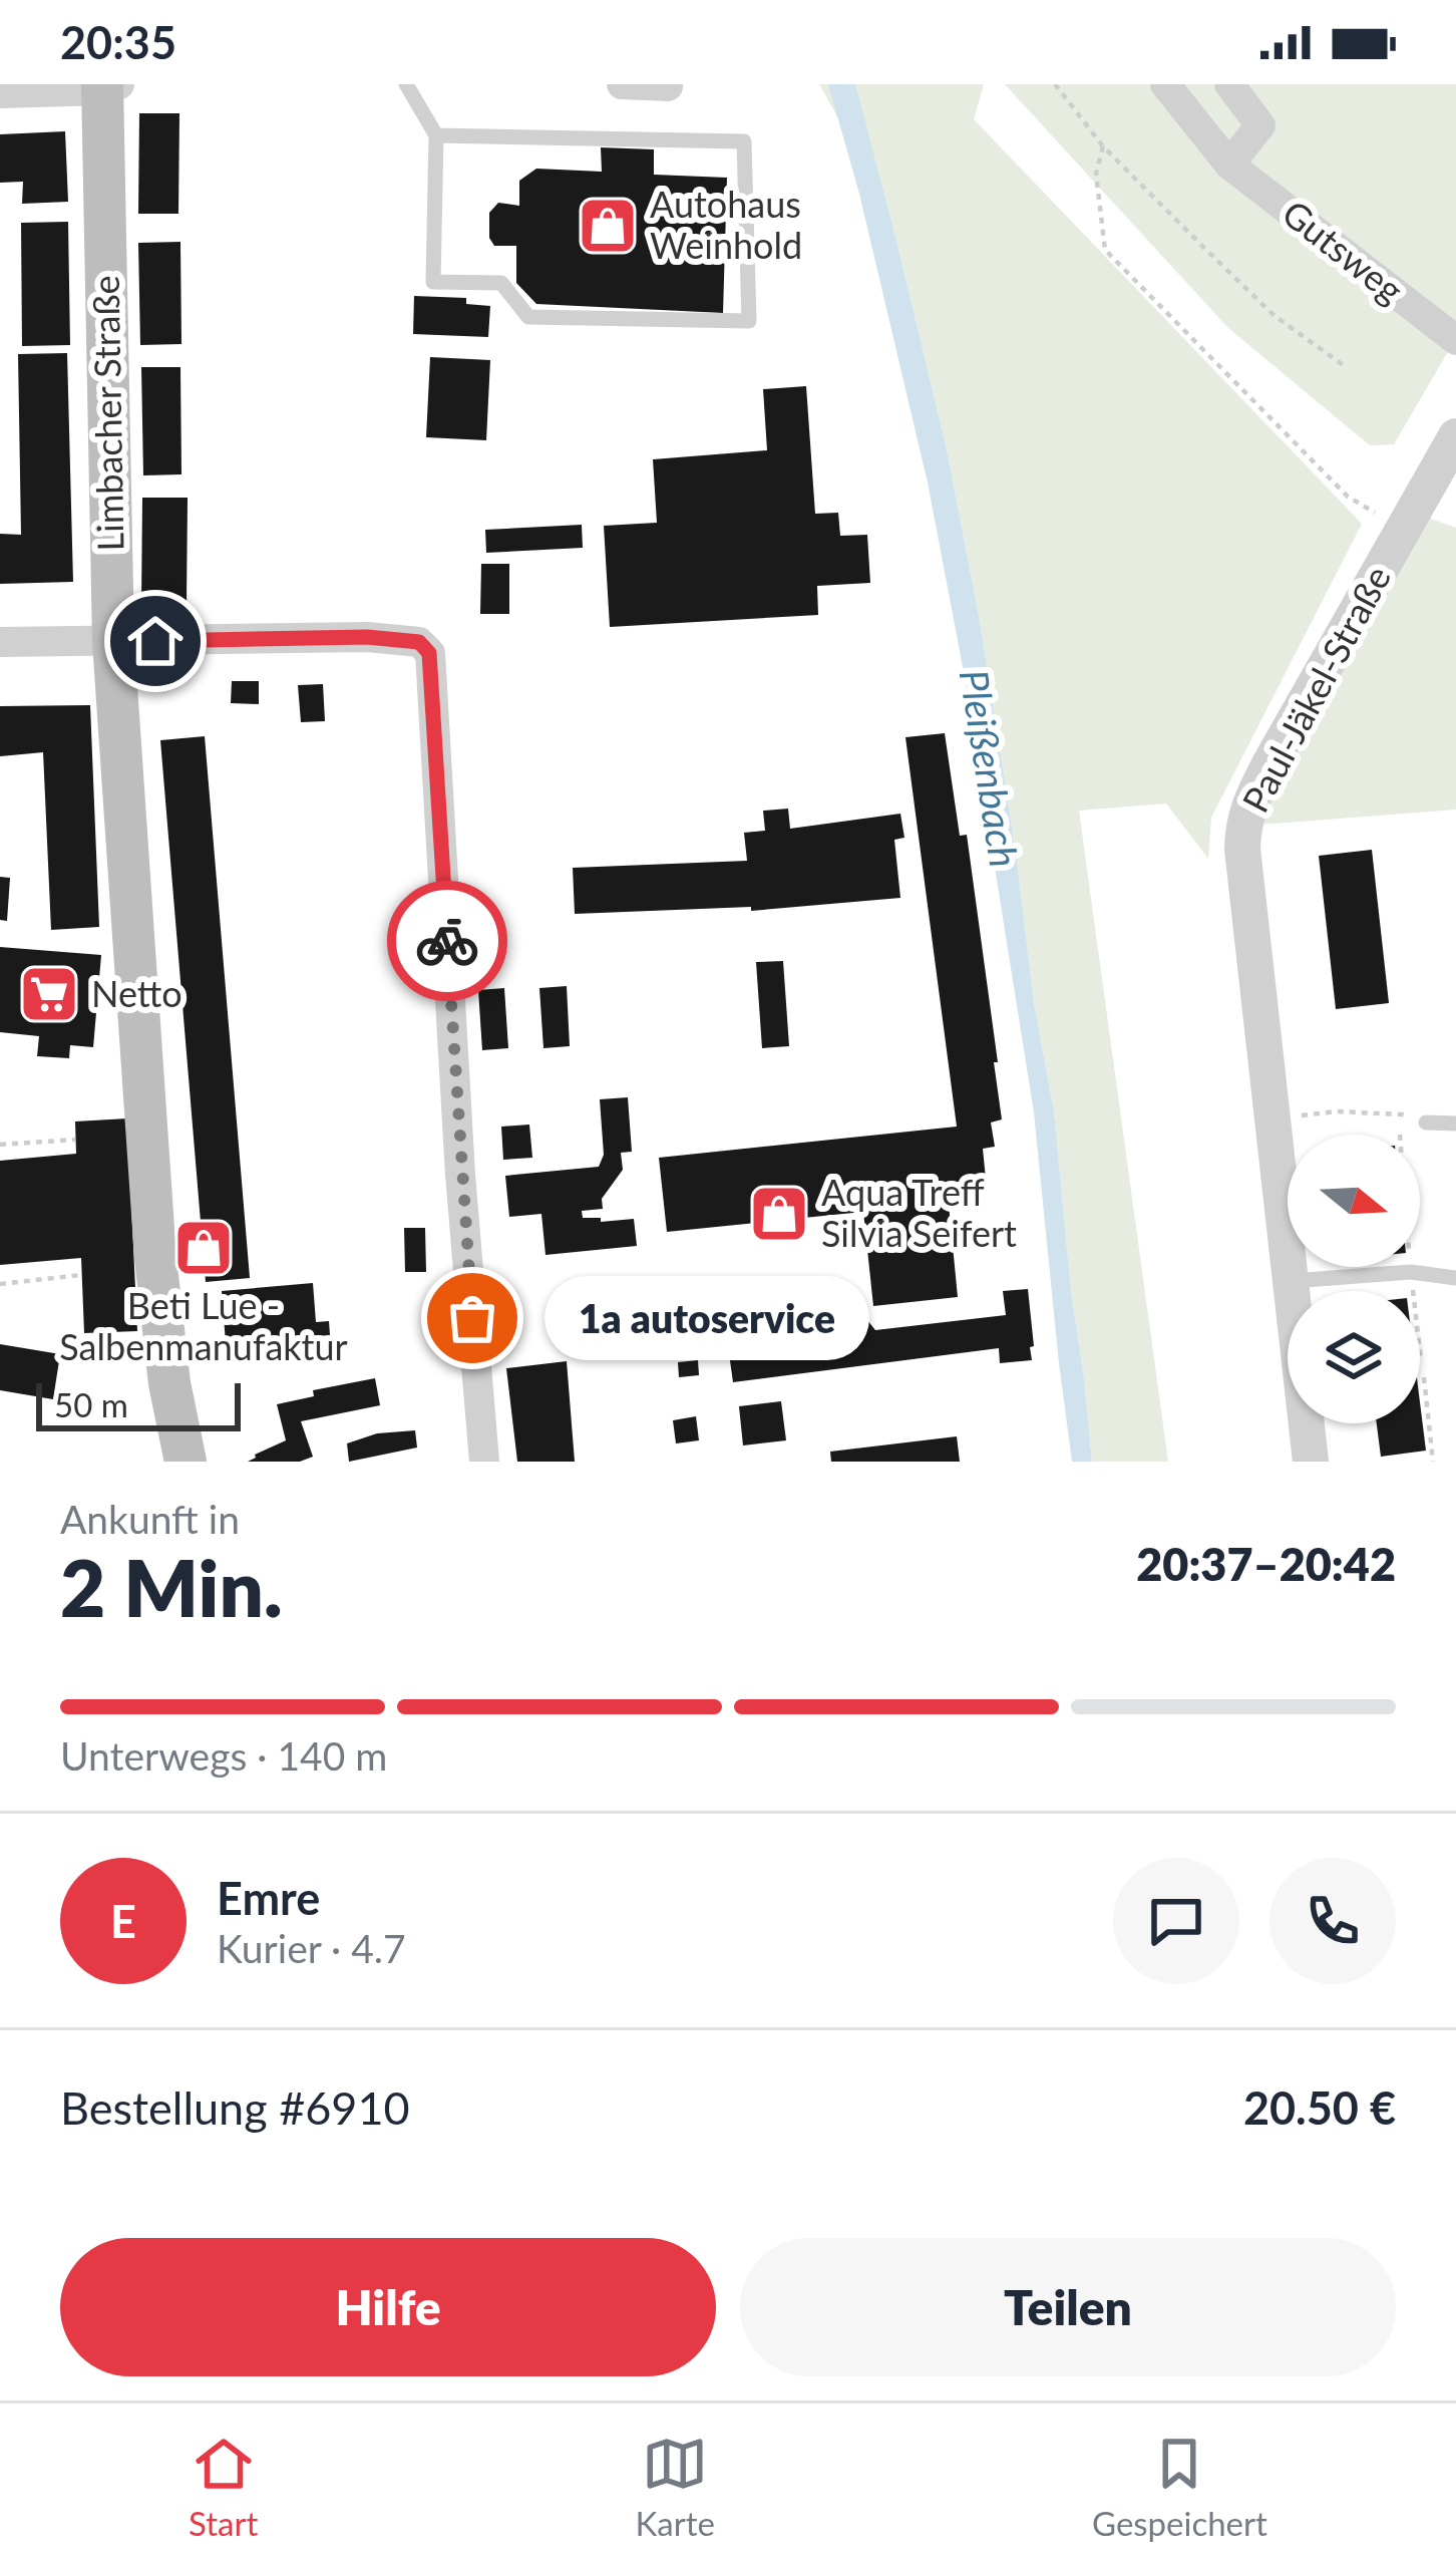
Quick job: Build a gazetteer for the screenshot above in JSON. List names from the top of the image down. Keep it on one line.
{"streets":{"main road":["Limbacher Straße"],"street":["Gutsweg","Paul-Jäkel-Straße"]},"water":["Pleißenbach"],"places":{"shop":["Autohaus Weinhold","Aqua Treff Silvia Seifert","Beti Lue - Salbenmanufaktur"],"supermarket":["Netto"],"other":["1a autoservice"]},"scale_bar":"50 m","north":"right","page":{"status":"20:35","bubble":"1a autoservice","scale":"50 m","heading":["2 Min.","Ankunft in","20:37–20:42"],"panel":["Emre","Kurier · 4.7","Bestellung #6910","20.50 €"],"bar":"Unterwegs · 140 m","round":"E","buttons":["Hilfe","Teilen"],"tabs":["Start","Karte","Gespeichert"]}}
